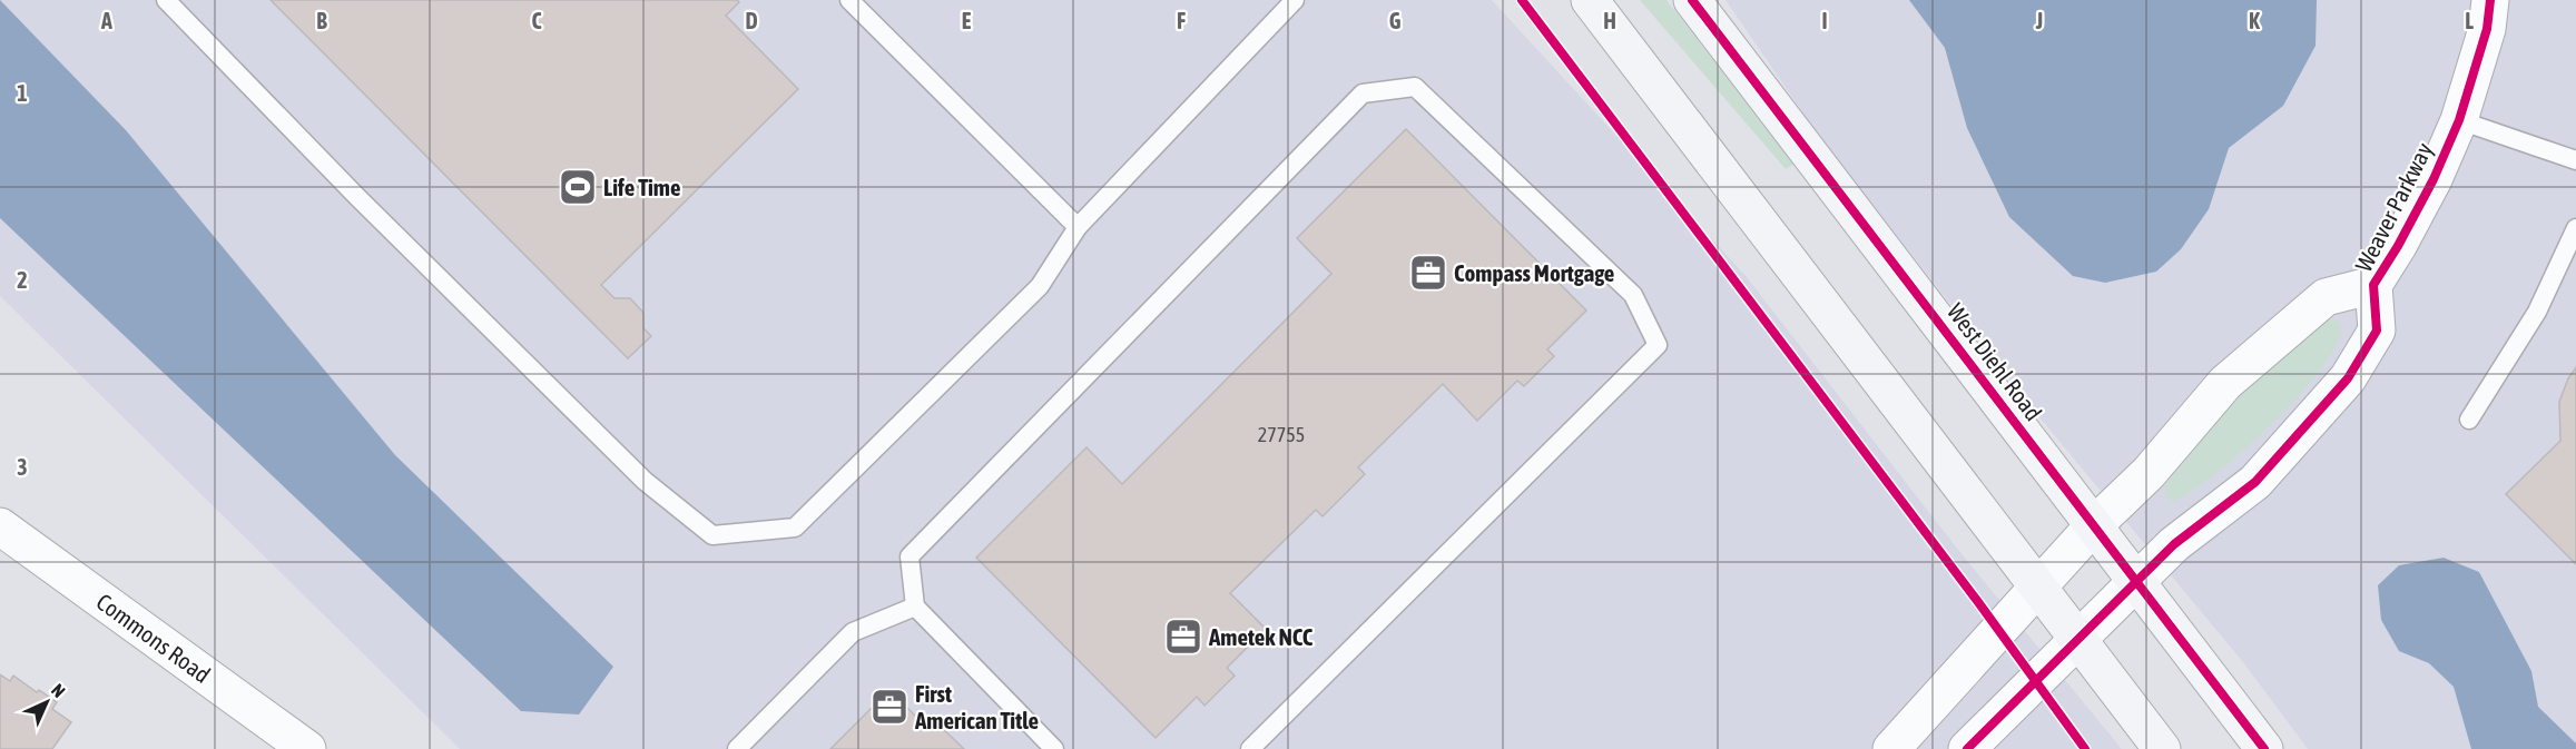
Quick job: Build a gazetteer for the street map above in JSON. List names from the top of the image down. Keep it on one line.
{"streets":{"street":["Weaver Parkway","West Diehl Road","Commons Road"]},"crossings":[["Weaver Parkway","West Diehl Road"]],"places":{"sports":["Life Time"],"office":["Compass Mortgage","Ametek NCC","First American Title"]},"house_numbers":["27755"],"north":"top right","grid":{"columns":["A","B","C","D","E","F","G","H","I","J","K","L"],"rows":["1","2","3"]}}
